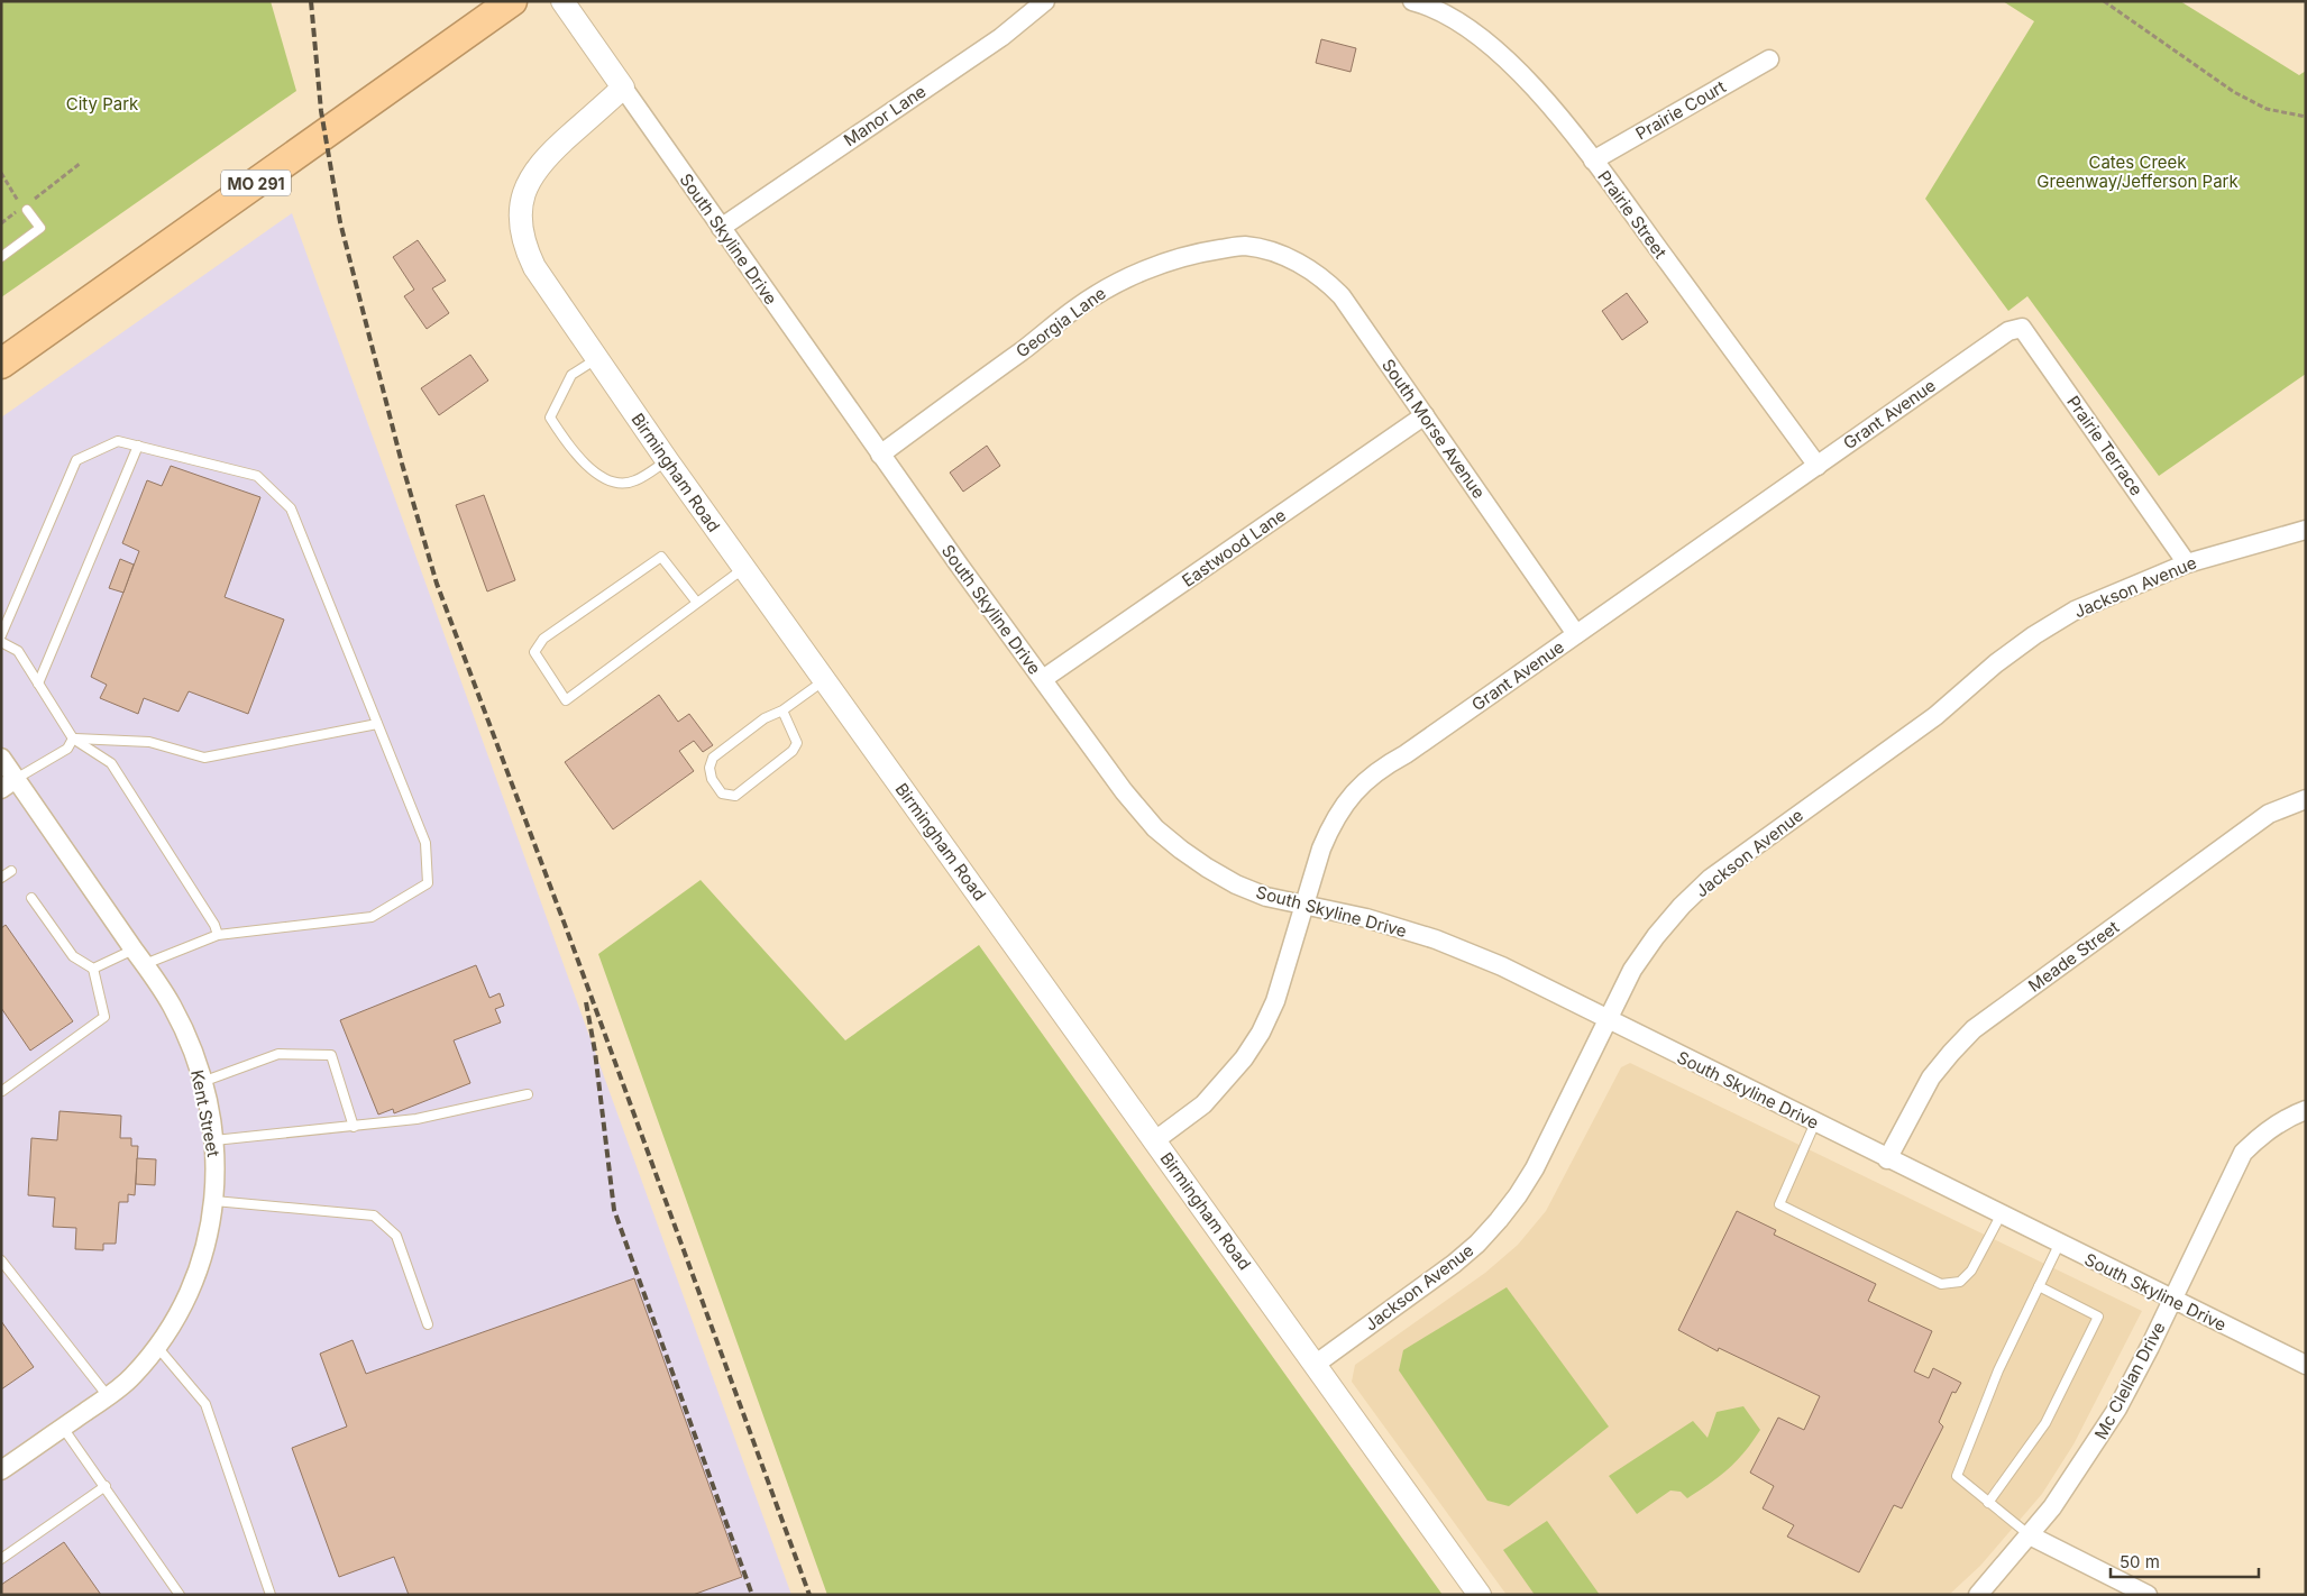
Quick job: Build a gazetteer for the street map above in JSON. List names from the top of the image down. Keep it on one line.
{"streets":{"highway":["MO 291"],"street":["Prairie Court","Manor Lane","Prairie Street","South Skyline Drive","Georgia Lane","Grant Avenue","South Morse Avenue","Prairie Terrace","Birmingham Road","Eastwood Lane","Jackson Avenue","Meade Street","Kent Street","Mc Clellan Drive"]},"crossings":[["Prairie Court","Prairie Street"],["Manor Lane","South Skyline Drive"],["Prairie Street","Grant Avenue"],["South Skyline Drive","Georgia Lane"],["South Skyline Drive","Grant Avenue"],["South Skyline Drive","Birmingham Road"],["South Skyline Drive","Eastwood Lane"],["South Skyline Drive","Jackson Avenue"],["South Skyline Drive","Meade Street"],["South Skyline Drive","Mc Clellan Drive"],["Georgia Lane","South Morse Avenue"],["Grant Avenue","South Morse Avenue"],["Grant Avenue","Prairie Terrace"],["Grant Avenue","Birmingham Road"],["South Morse Avenue","Eastwood Lane"],["Prairie Terrace","Jackson Avenue"],["Birmingham Road","Jackson Avenue"]],"parks":["City Park","Cates Creek Greenway/Jefferson Park"],"scale_bar":"50 m"}
